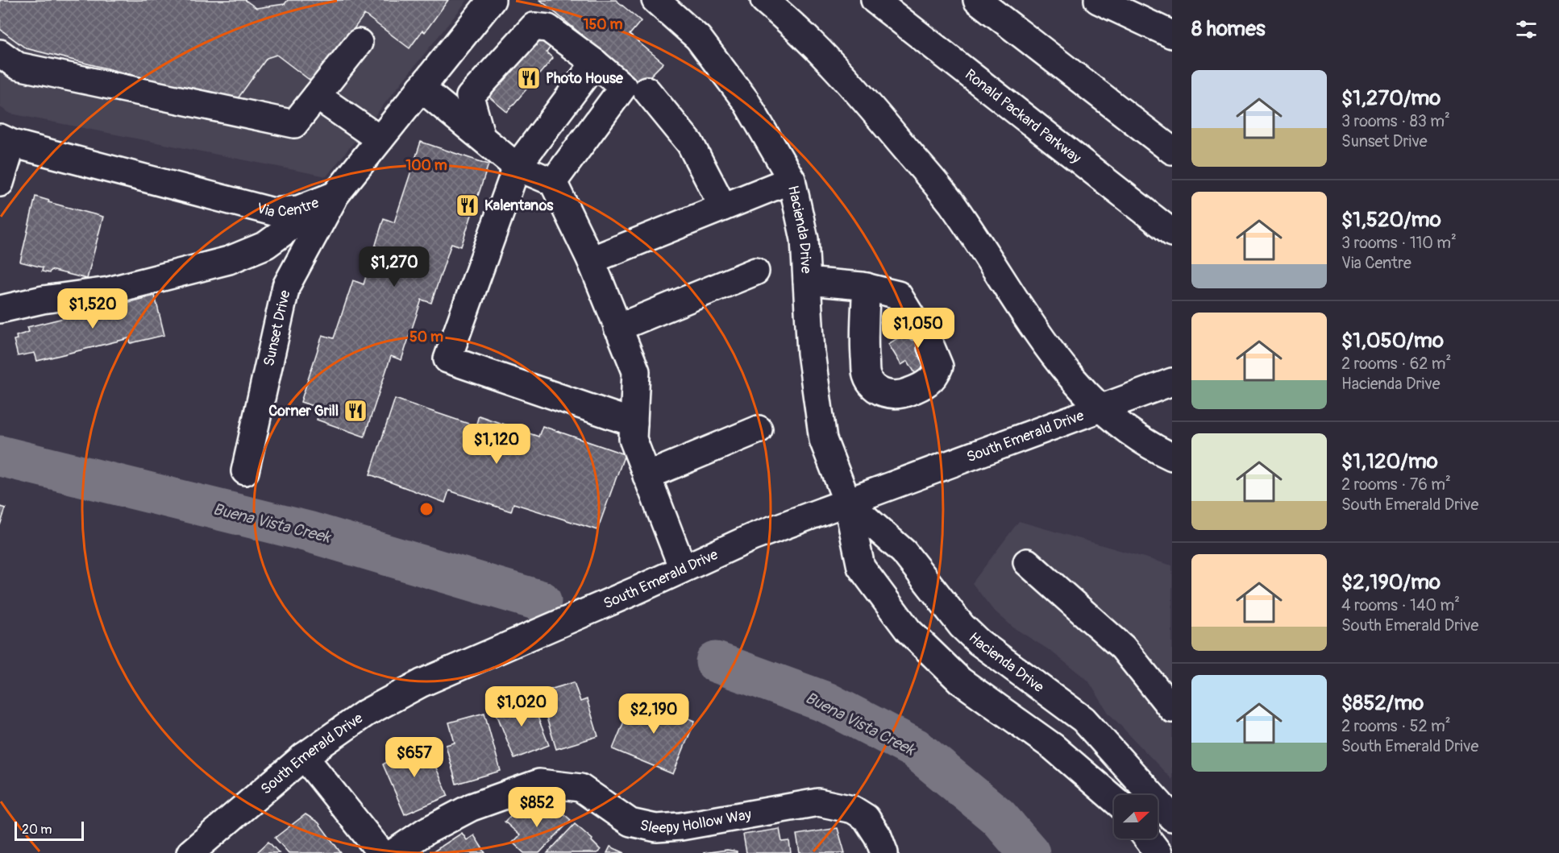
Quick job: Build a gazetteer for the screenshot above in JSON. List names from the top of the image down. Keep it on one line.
{"streets":{"main road":["Ronald Packard Parkway","Via Centre","Hacienda Drive","Sunset Drive","South Emerald Drive","Sleepy Hollow Way"]},"crossings":[["Via Centre","Sunset Drive"],["Hacienda Drive","South Emerald Drive"]],"water":["Buena Vista Creek"],"places":{"restaurant":["Photo House","Kalentanos","Corner Grill"]},"scale_bar":"20 m","north":"right","page":{"heading":"8 homes","list":[{"name":"$1,270/mo","note":"3 rooms · 83 m² · Sunset Drive"},{"name":"$1,520/mo","note":"3 rooms · 110 m² · Via Centre"},{"name":"$1,050/mo","note":"2 rooms · 62 m² · Hacienda Drive"},{"name":"$1,120/mo","note":"2 rooms · 76 m² · South Emerald Drive"},{"name":"$2,190/mo","note":"4 rooms · 140 m² · South Emerald Drive"},{"name":"$852/mo","note":"2 rooms · 52 m² · South Emerald Drive"}],"price":["$1,270","$1,520","$1,050","$1,120","$1,020","$2,190","$657","$852"],"scale":"20 m"},"rings":["150 m","100 m","50 m"]}
